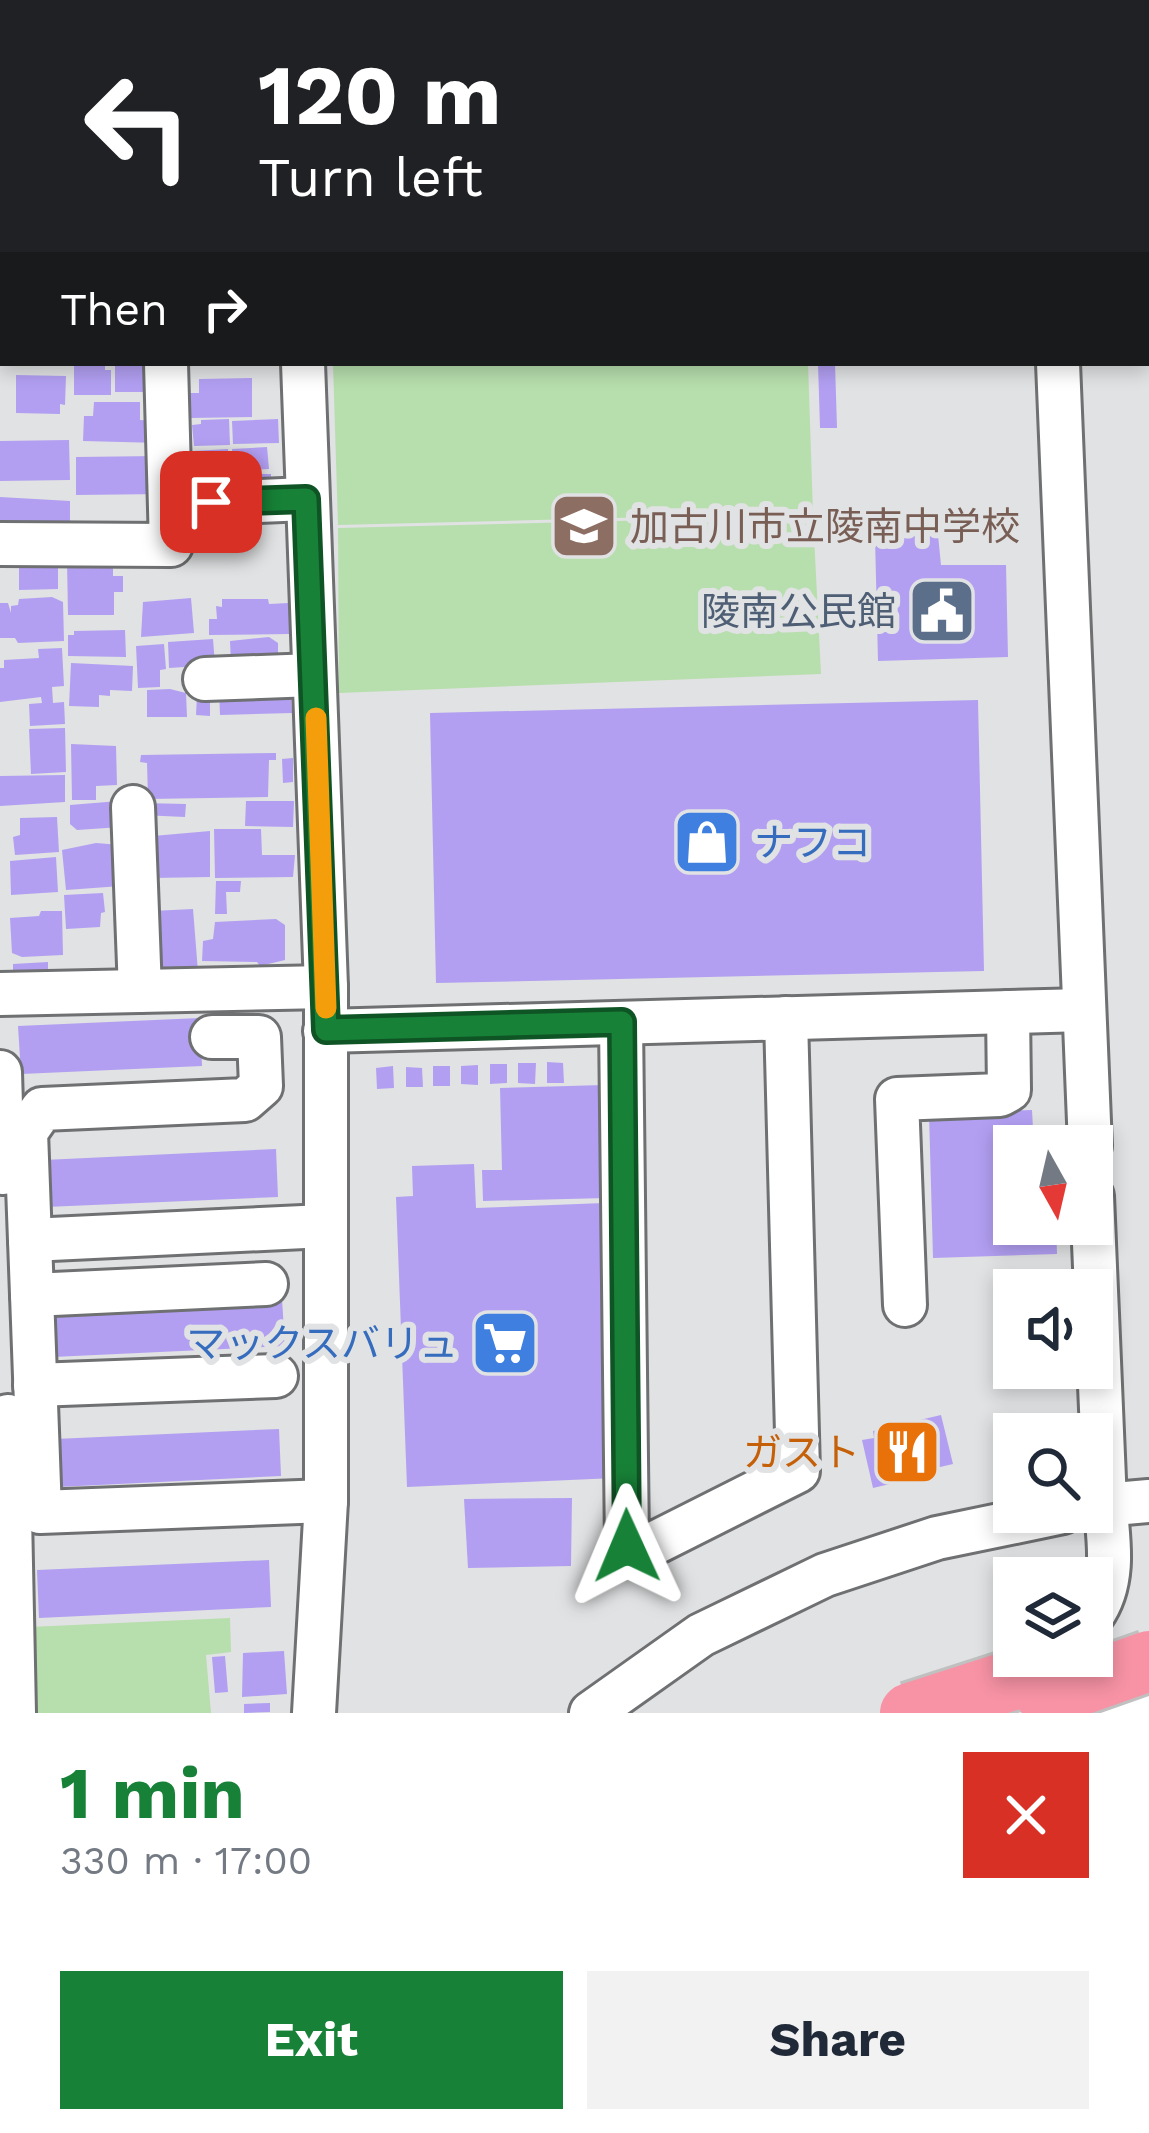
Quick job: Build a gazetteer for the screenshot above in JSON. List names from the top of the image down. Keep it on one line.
{"places":{"school or university":["加古川市立陵南中学校"],"public building":["陵南公民館"],"shop":["ナフコ"],"supermarket":["マックスバリュ"],"restaurant":["ガスト"]},"north":"bottom","page":{"turn":["120 m","Turn left"],"then":"Then","heading":["1 min","330 m · 17:00"],"buttons":["Exit","Share"]}}
